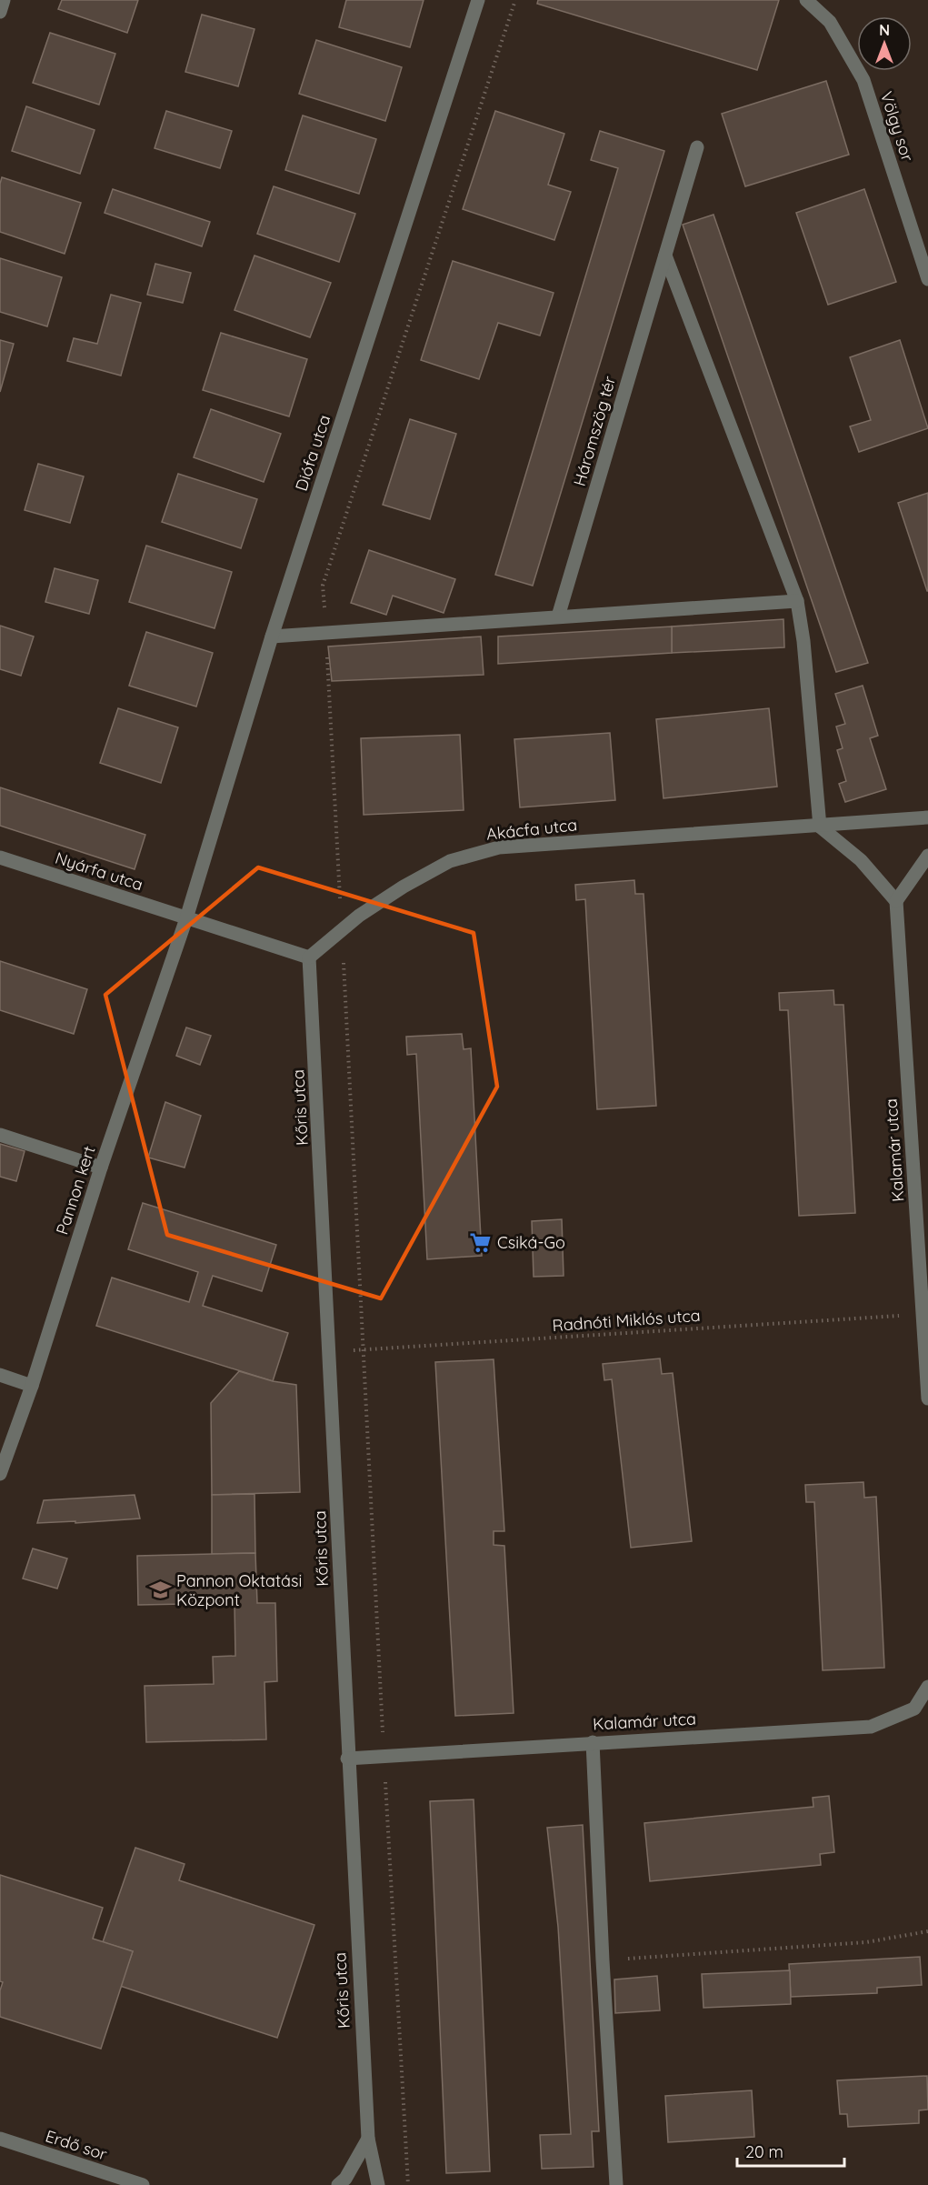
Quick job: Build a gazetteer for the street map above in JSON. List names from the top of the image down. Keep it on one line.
{"streets":{"street":["Völgy sor","Háromszög tér","Diófa utca","Akácfa utca","Nyárfa utca","Kőris utca","Kalamár utca","Pannon kert","Erdő sor"],"path":["Radnóti Miklós utca"]},"crossings":[["Diófa utca","Nyárfa utca"],["Diófa utca","Pannon kert"],["Akácfa utca","Kőris utca"],["Nyárfa utca","Pannon kert"],["Kőris utca","Kalamár utca"],["Kőris utca","Radnóti Miklós utca"],["Kalamár utca","Radnóti Miklós utca"]],"places":{"supermarket":["Csiká-Go"],"school or university":["Pannon Oktatási Központ"]},"scale_bar":"20 m","north":"top"}
